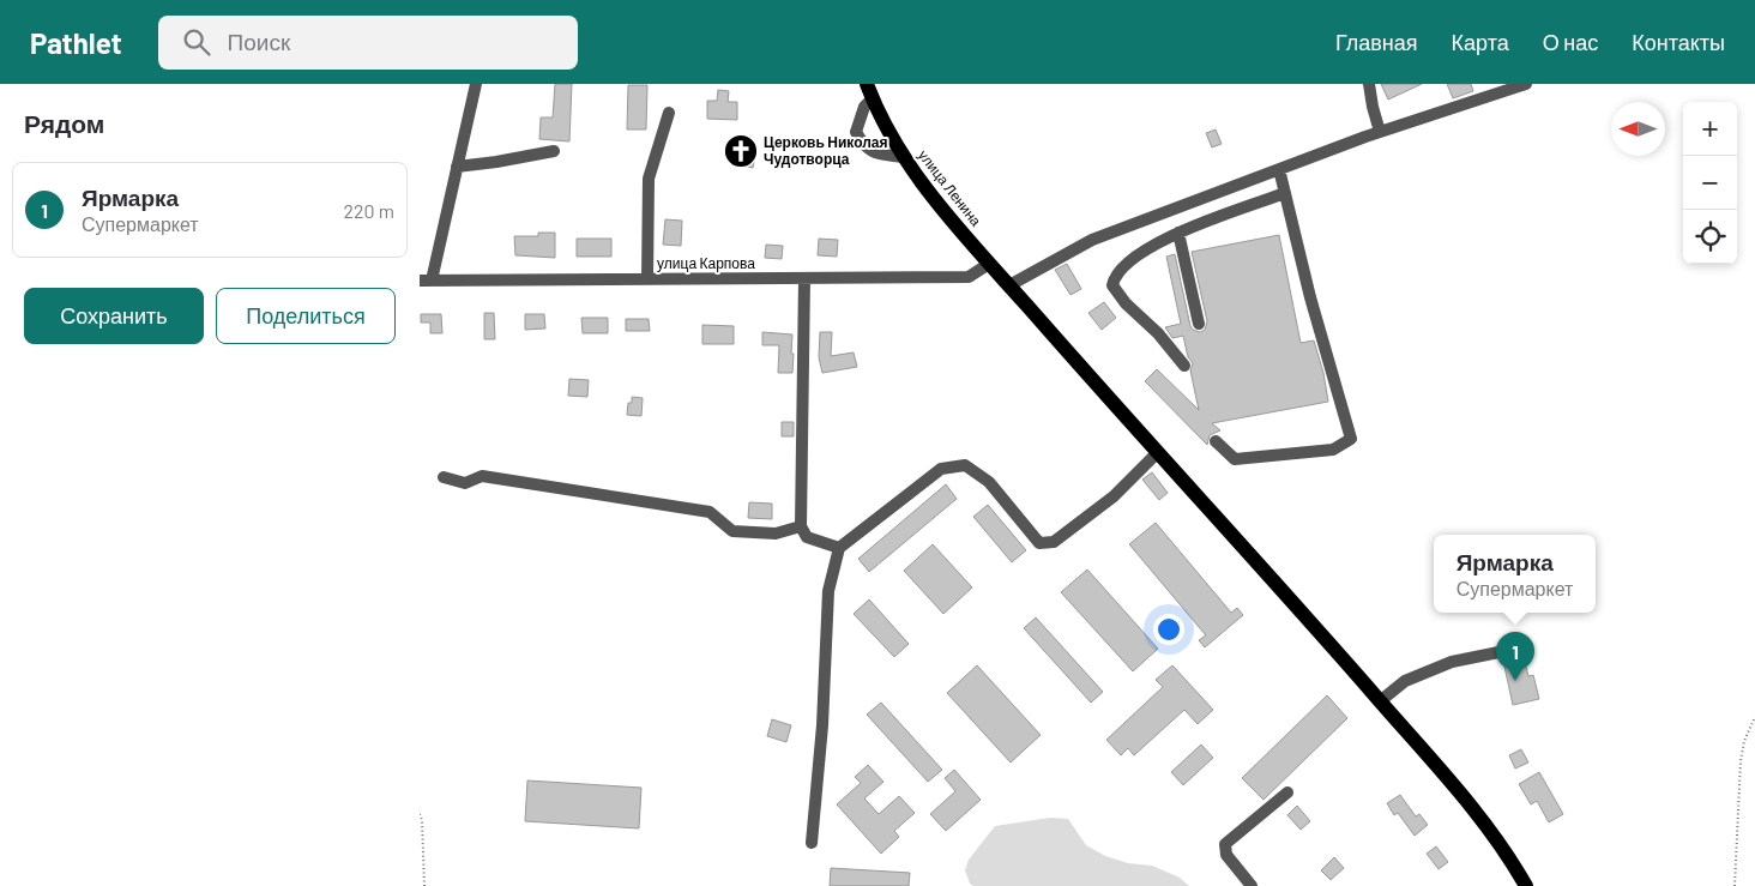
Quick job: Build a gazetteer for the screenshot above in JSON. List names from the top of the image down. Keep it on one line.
{"streets":{"main road":["улица Ленина"],"street":["улица Карпова"]},"crossings":[["улица Ленина","улица Карпова"]],"places":{"church":["Церковь Николая Чудотворца"]},"north":"left","page":{"header":"Pathlet","search":"Поиск","nav":["Главная","Карта","О нас","Контакты"],"heading":"Рядом","map_buttons":["+","−"],"list":[{"mark":"1","name":"Ярмарка","note":"Супермаркет","value":"220 m"}],"buttons":["Сохранить","Поделиться"],"popup":["Ярмарка","Супермаркет"],"pins":"1"}}
